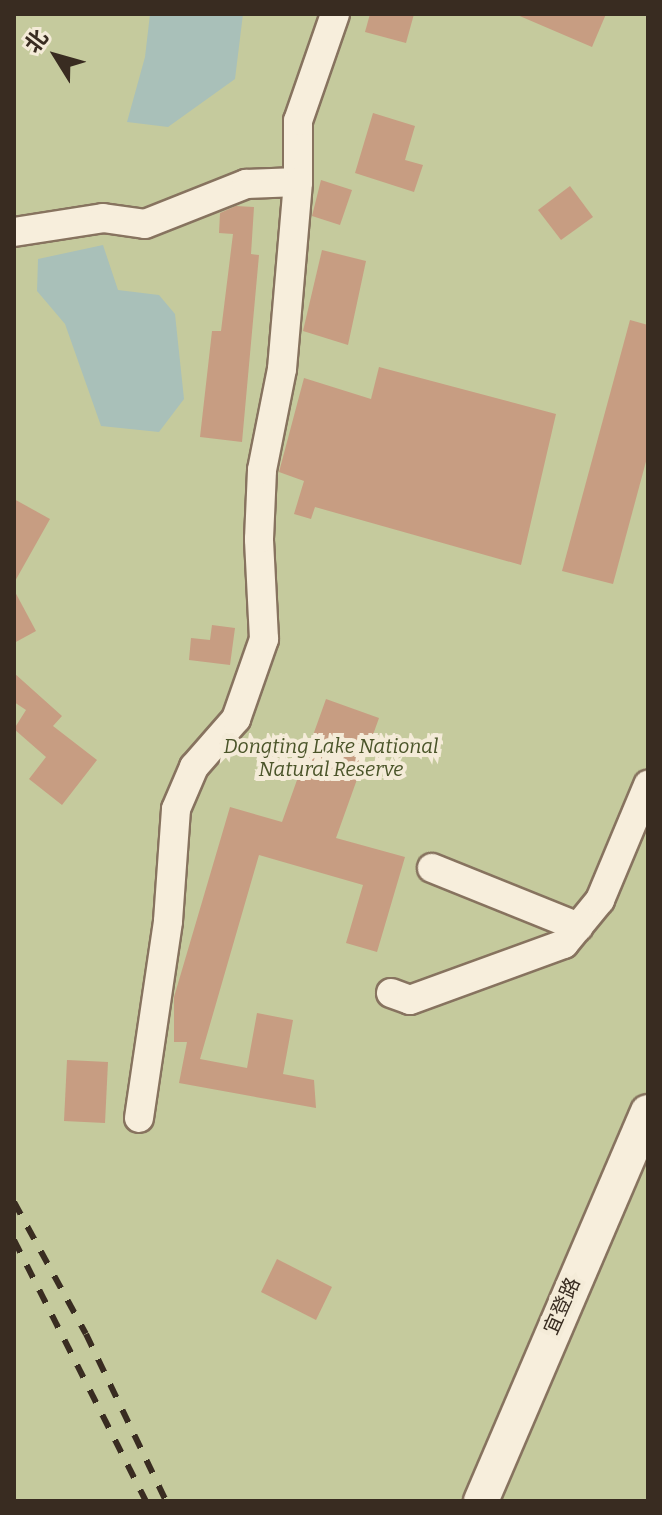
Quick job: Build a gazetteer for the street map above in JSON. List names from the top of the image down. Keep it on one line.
{"streets":{"street":["宜登路"]},"parks":["Dongting Lake National Natural Reserve"],"north":"top left"}
